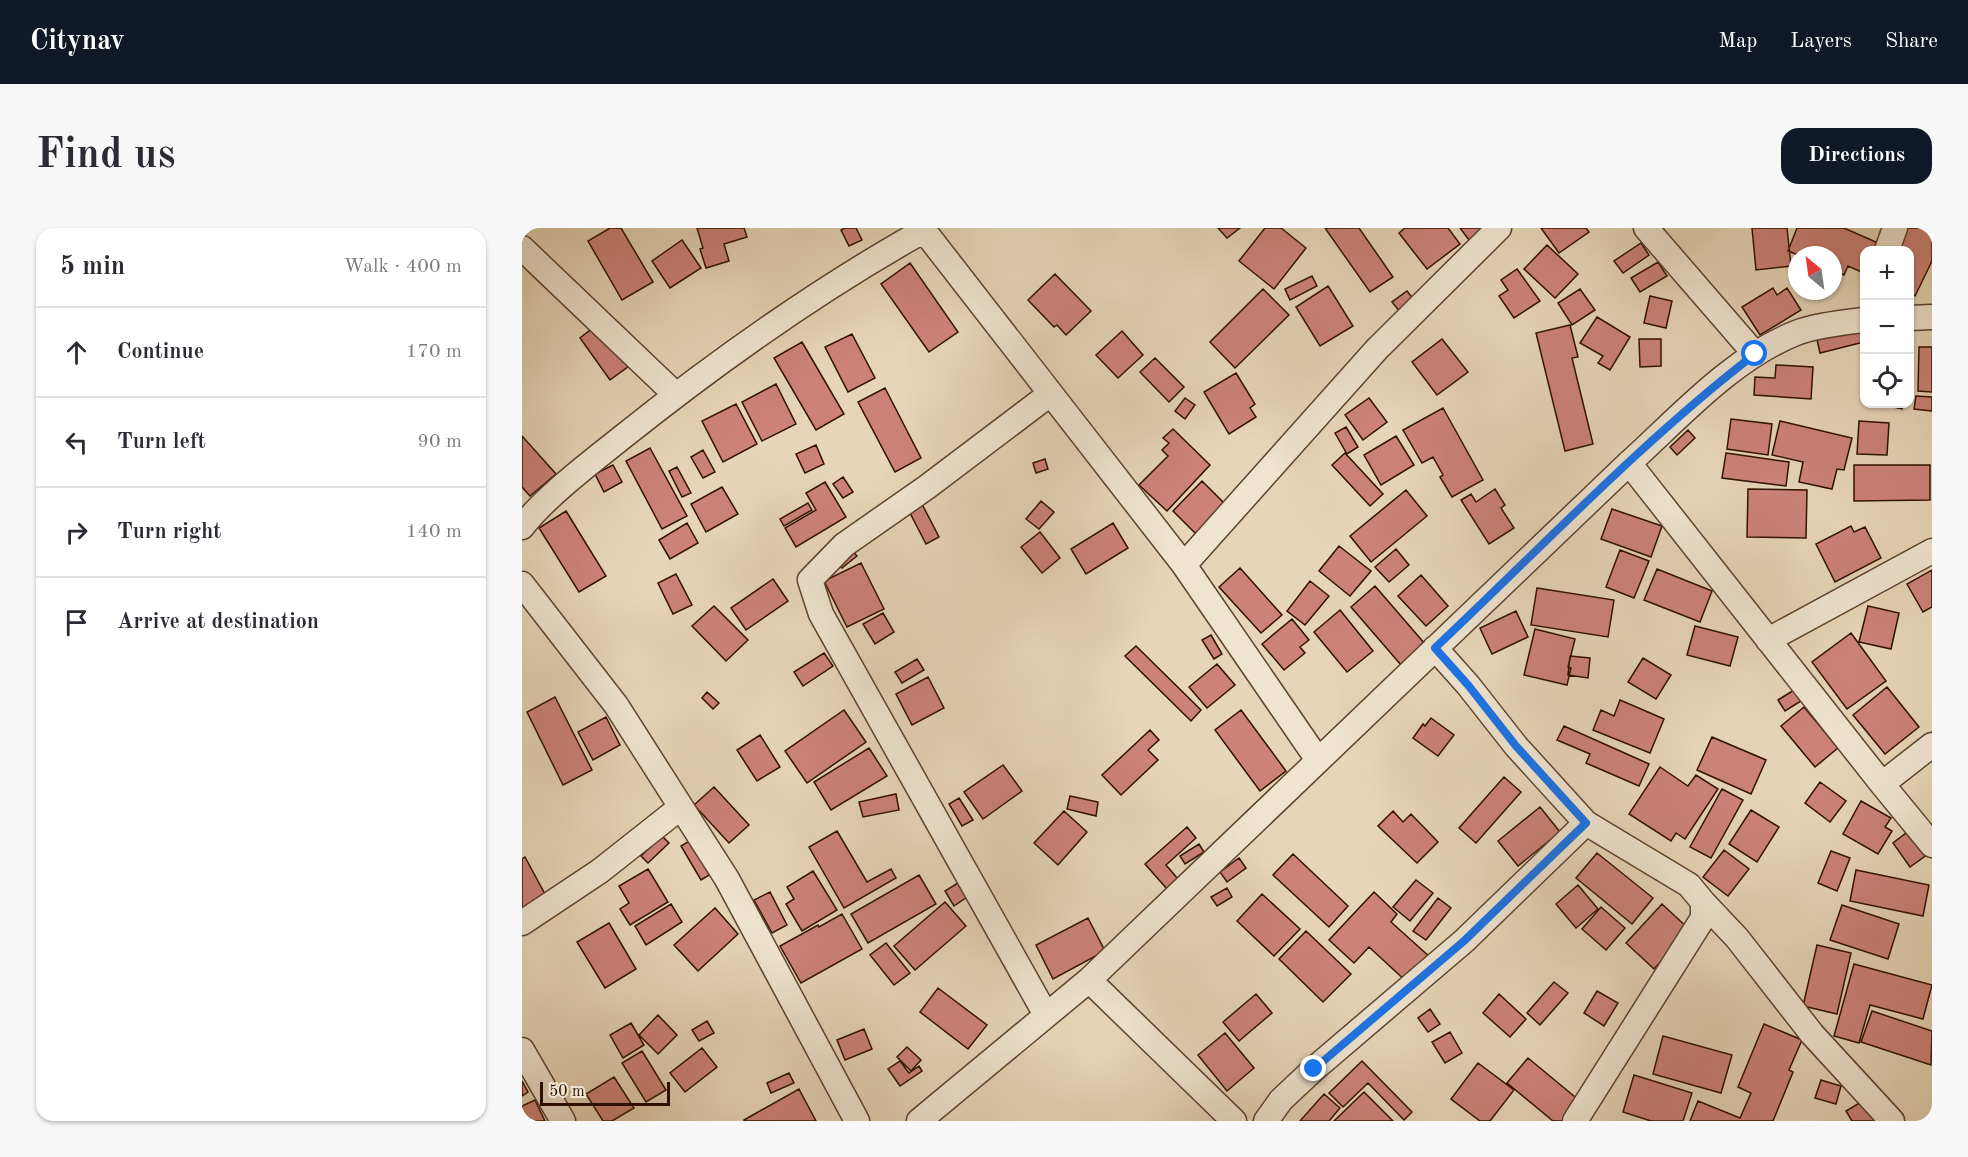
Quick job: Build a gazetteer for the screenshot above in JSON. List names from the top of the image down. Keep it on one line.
{"scale_bar":"50 m","north":"top left","page":{"header":"Citynav","nav":["Map","Layers","Share"],"buttons":"Directions","title":"Find us","heading":["5 min","Walk · 400 m"],"map_buttons":["+","−"],"list":[["Continue","170 m"],["Turn left","90 m"],["Turn right","140 m"],"Arrive at destination"],"scale":"50 m"}}
